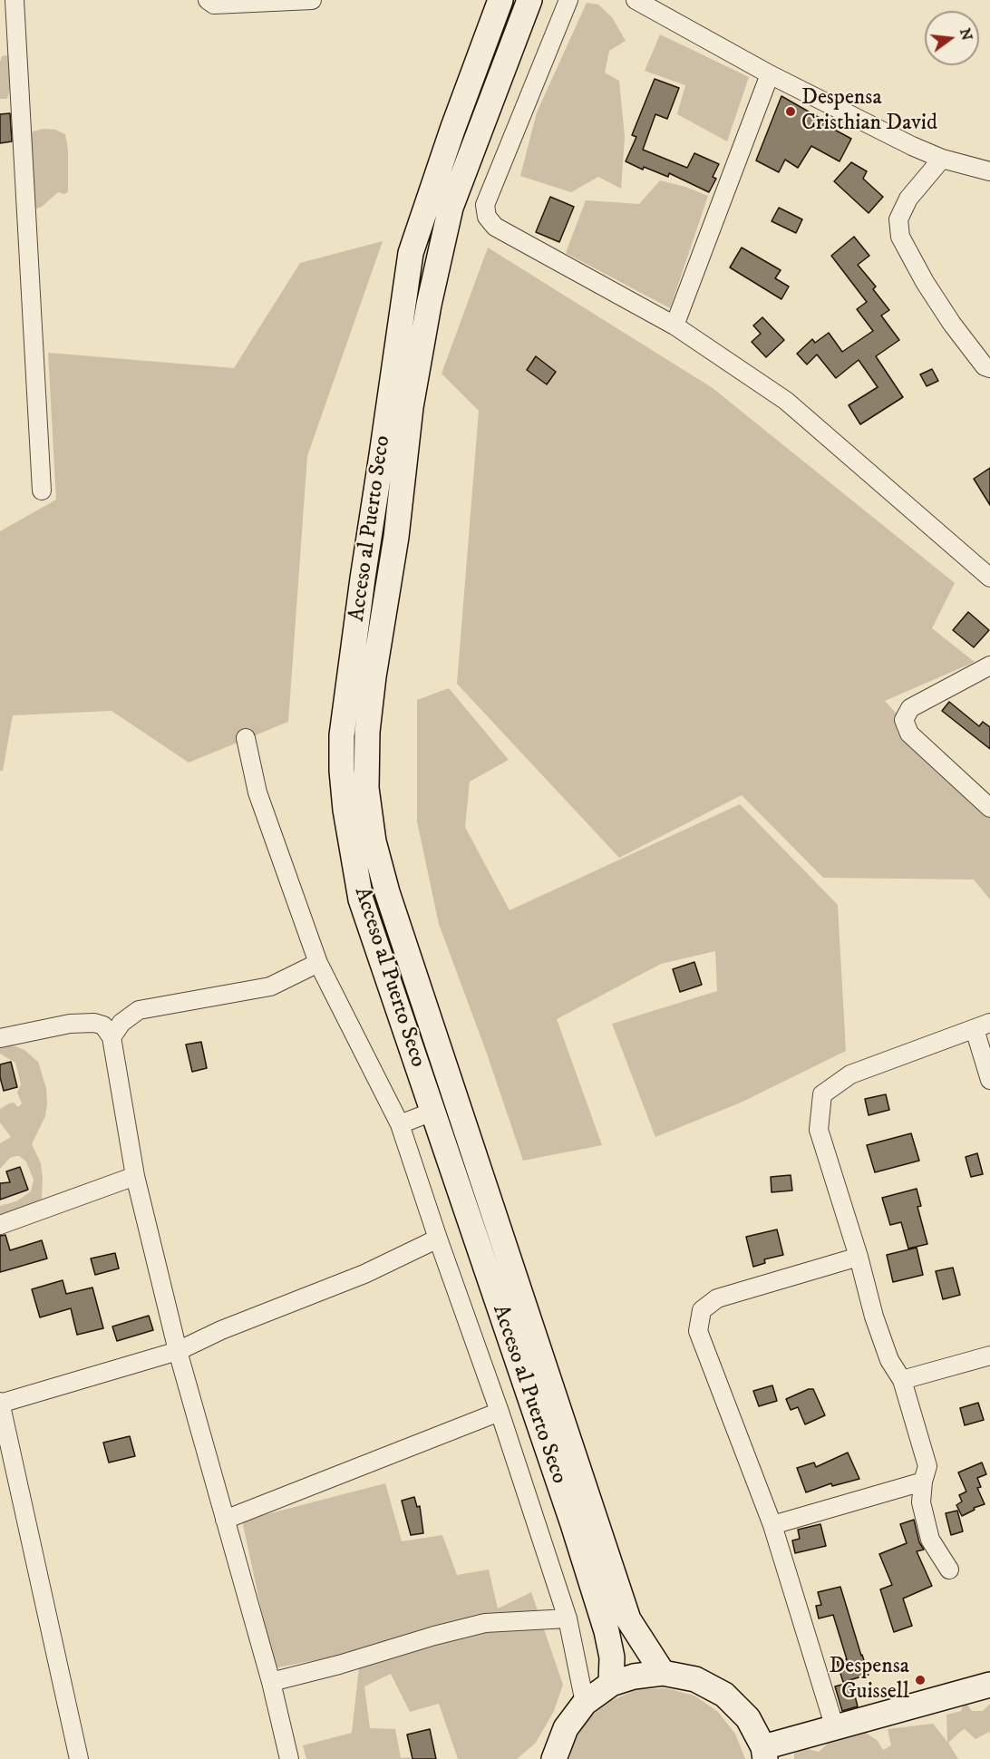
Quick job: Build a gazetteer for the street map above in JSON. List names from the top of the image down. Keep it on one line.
{"streets":{"main road":["Acceso al Puerto Seco"]},"places":["Despensa Cristhian David","Despensa Guissell"],"north":"right"}
